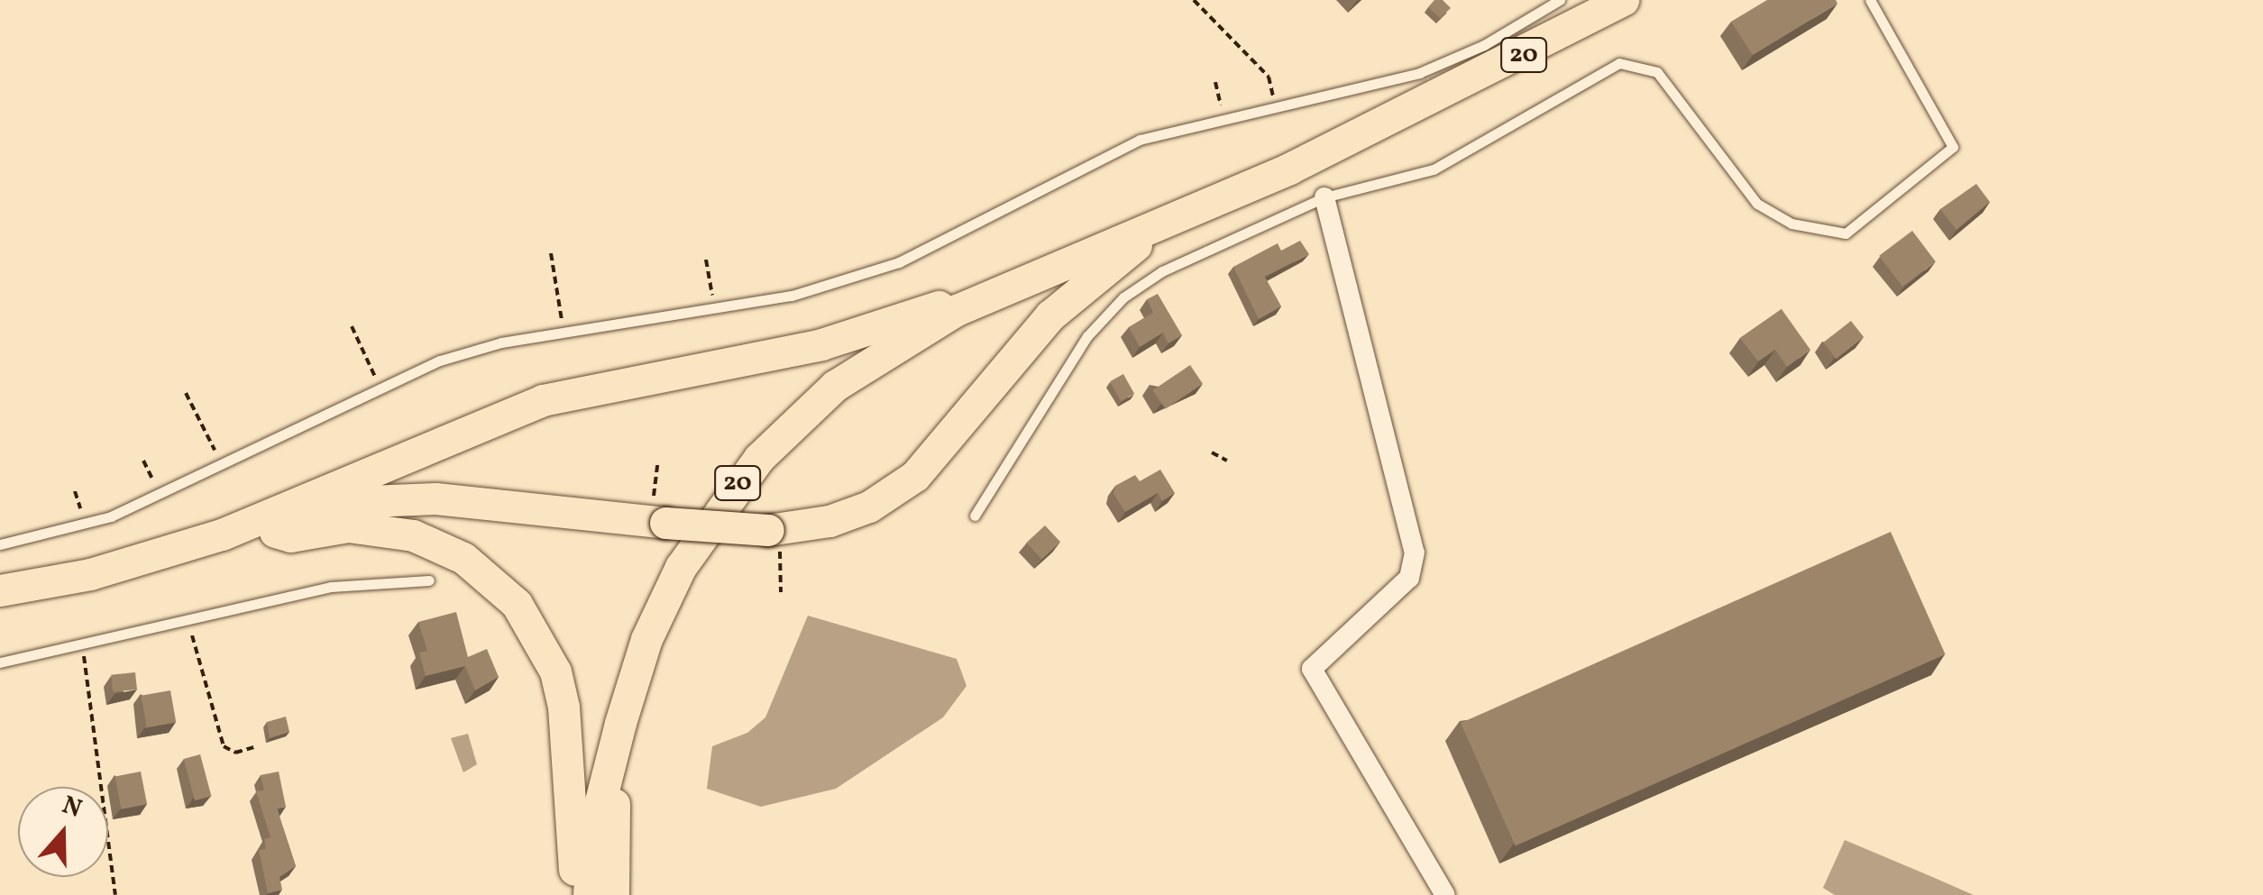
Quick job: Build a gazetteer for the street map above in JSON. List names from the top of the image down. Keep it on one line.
{"streets":{"main road":["20"]},"north":"top"}
